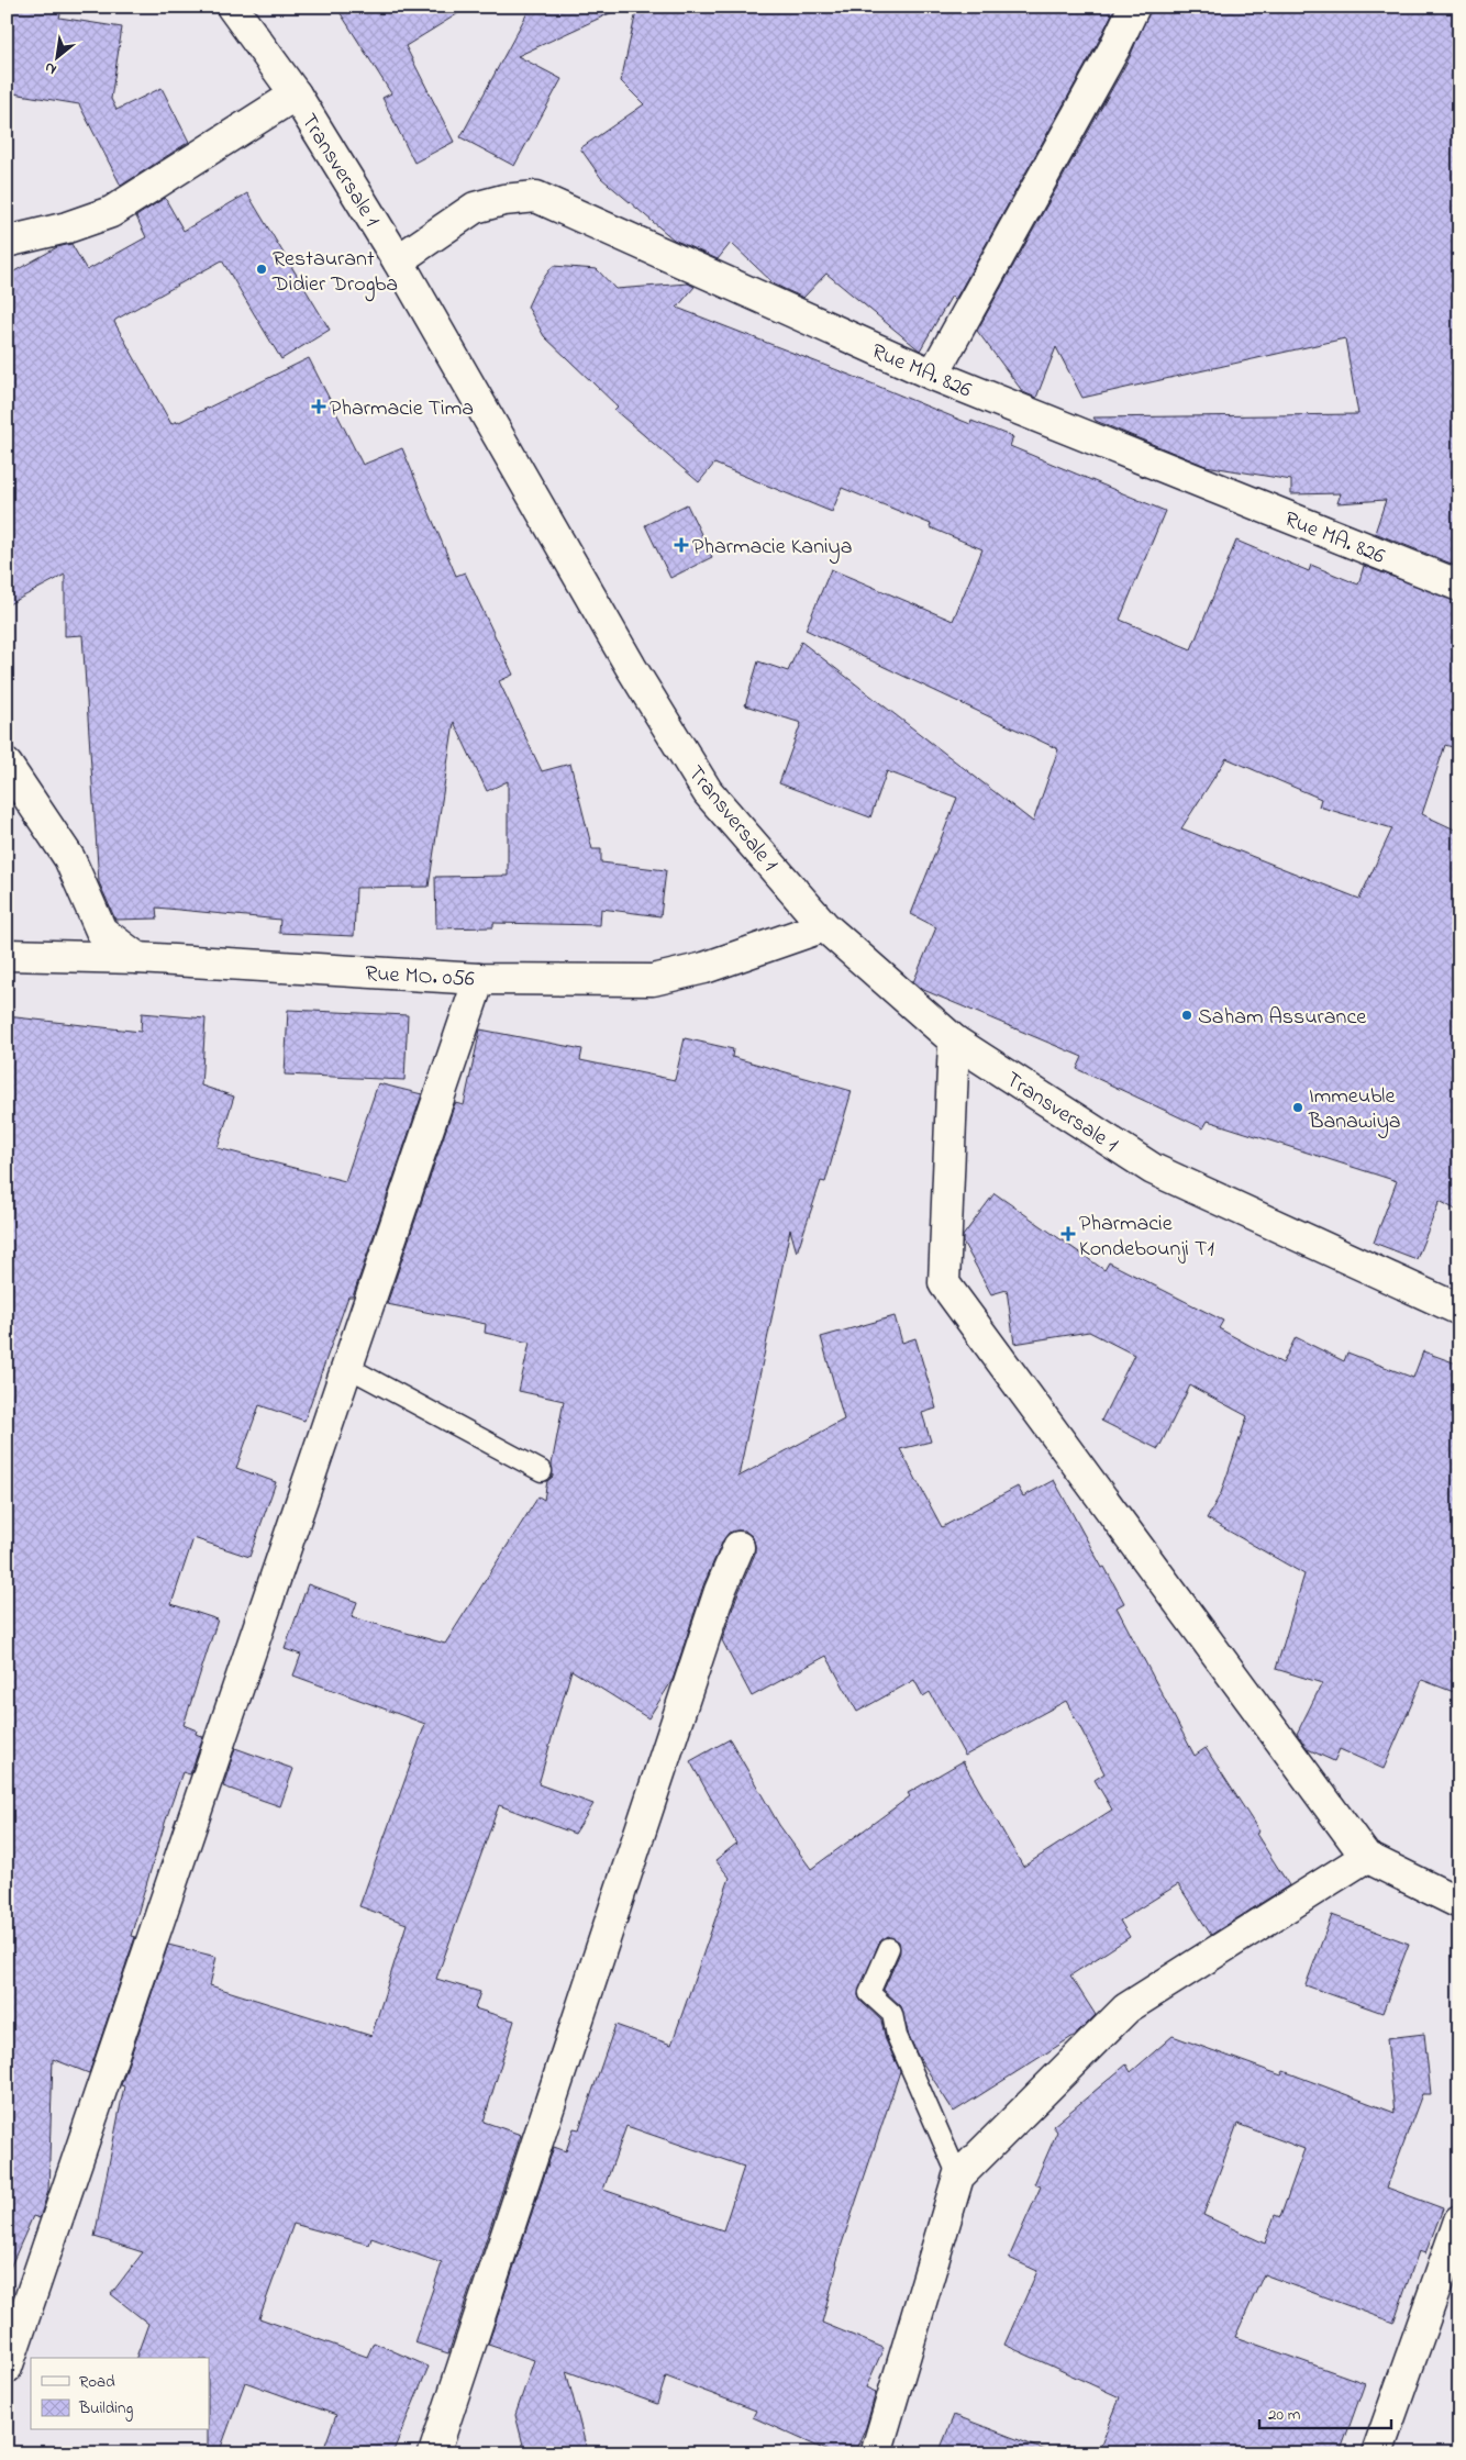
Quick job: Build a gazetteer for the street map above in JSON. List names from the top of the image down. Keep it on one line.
{"streets":{"street":["Transversale 1","Rue MA. 826","Rue MO. 056"]},"crossings":[["Transversale 1","Rue MA. 826"],["Transversale 1","Rue MO. 056"]],"places":{"other":["Restaurant Didier Drogba","Saham Assurance","Immeuble Banawiya"],"health":["Pharmacie Tima","Pharmacie Kaniya","Pharmacie Kondebounji T1"]},"legend":["Road","Building"],"scale_bar":"20 m","north":"bottom left"}
